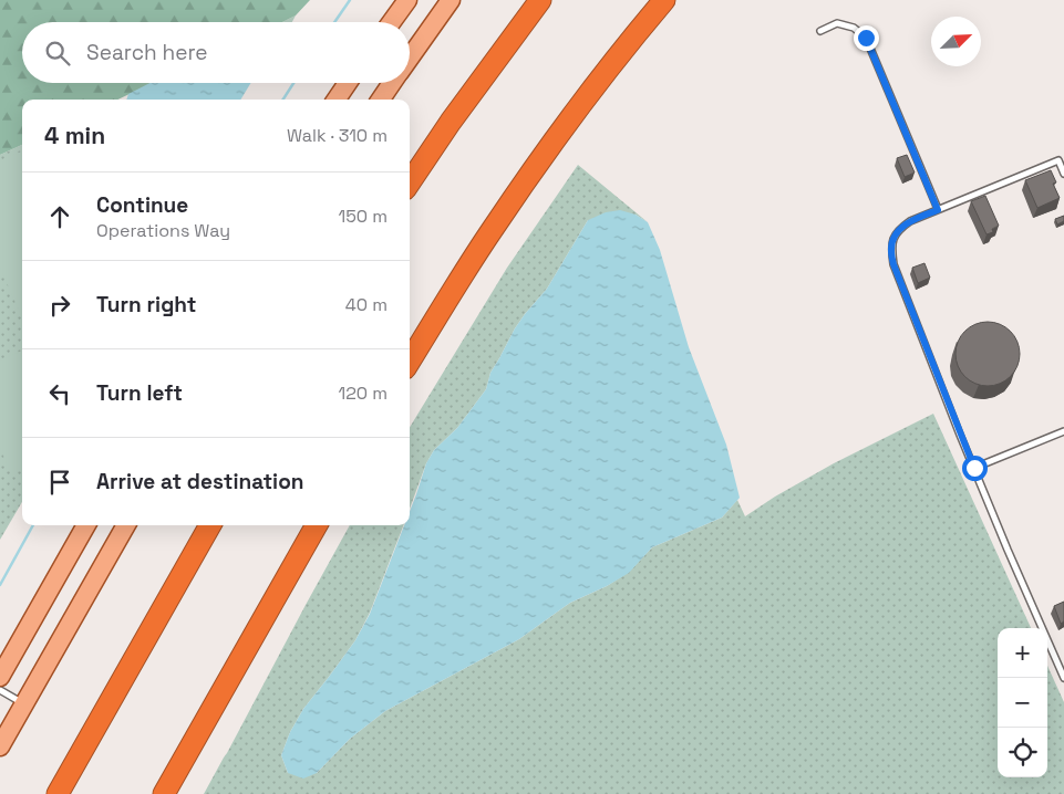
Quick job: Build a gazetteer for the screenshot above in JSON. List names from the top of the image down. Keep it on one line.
{"north":"top right","page":{"search":"Search here","heading":["4 min","Walk · 310 m"],"list":[["Continue","Operations Way","150 m"],["Turn right","40 m"],["Turn left","120 m"],"Arrive at destination"],"map_buttons":["+","−"]}}
